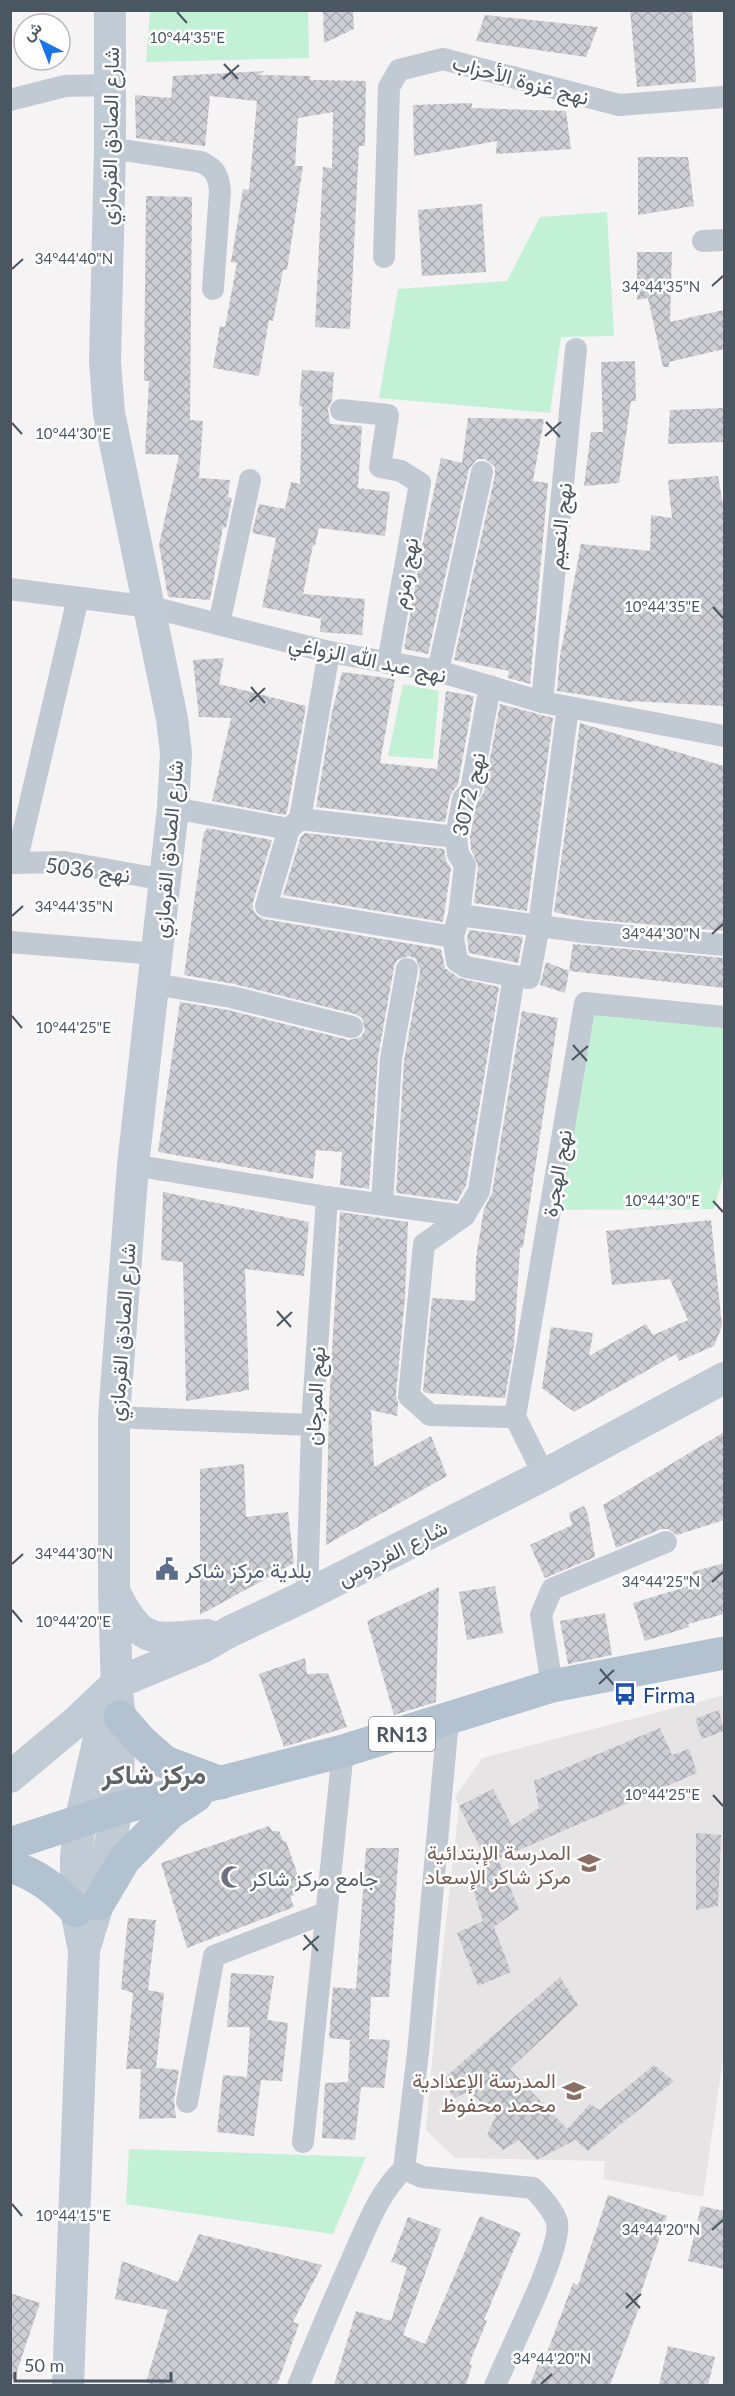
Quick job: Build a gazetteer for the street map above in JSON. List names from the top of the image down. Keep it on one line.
{"streets":{"main road":["شارع الصادق القرمازي","شارع الفردوس","RN13"],"street":["نهج غزوة الأحزاب","نهج النعيم","نهج زمزم","نهج عبد الله الزواغي","نهج 3072","نهج 5036","نهج الهجرة","نهج المرجان"]},"crossings":[["شارع الصادق القرمازي","نهج عبد الله الزواغي"],["شارع الصادق القرمازي","نهج 5036"],["شارع الصادق القرمازي","شارع الفردوس"],["شارع الصادق القرمازي","RN13"],["نهج النعيم","نهج عبد الله الزواغي"],["نهج زمزم","نهج عبد الله الزواغي"],["نهج عبد الله الزواغي","نهج 3072"],["نهج المرجان","شارع الفردوس"]],"districts":["مركز شاكر"],"places":{"public building":["بلدية مركز شاكر"],"bus stop":["Firma"],"school or university":["المدرسة الإبتدائية مركز شاكر الإسعاد","المدرسة الإعدادية محمد محفوظ"],"mosque":["جامع مركز شاكر"]},"scale_bar":"50 m","north":"top left","coordinates":["10°44'35\"E","34°44'40\"N","34°44'35\"N","10°44'30\"E","34°44'30\"N","10°44'25\"E","34°44'25\"N","10°44'20\"E","10°44'15\"E","34°44'20\"N"]}
